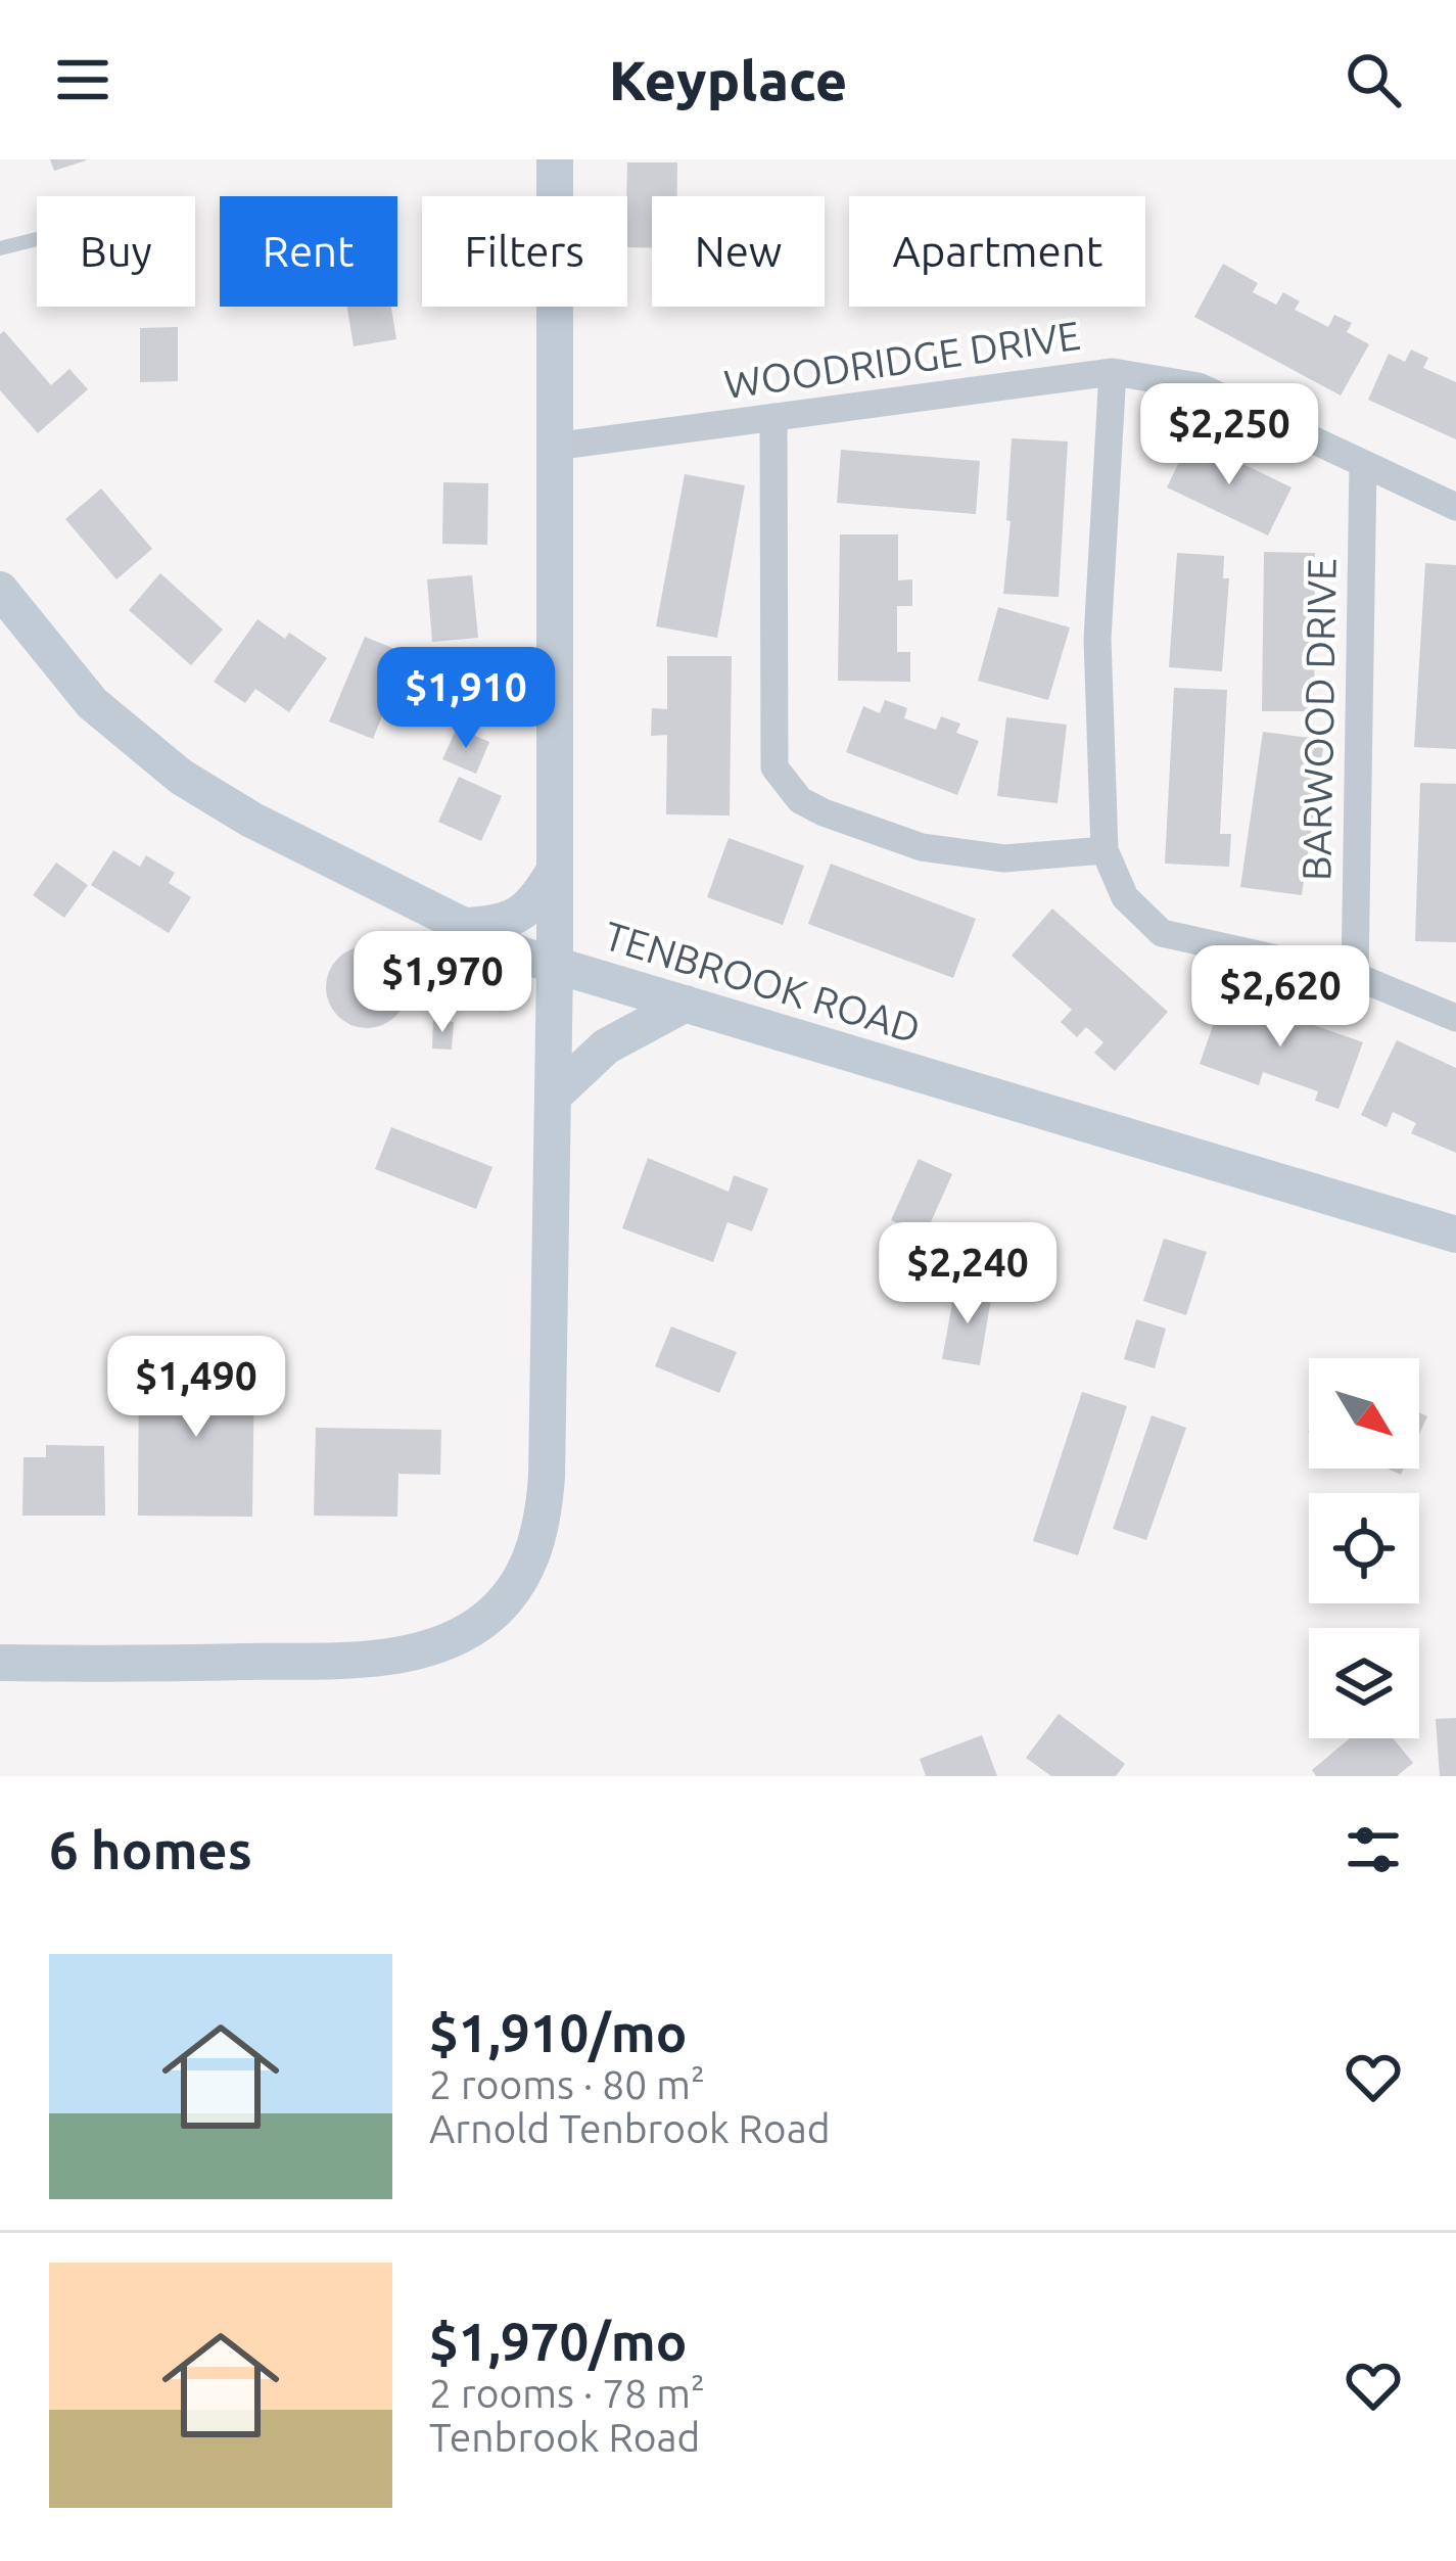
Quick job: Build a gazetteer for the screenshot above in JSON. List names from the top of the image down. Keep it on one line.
{"streets":{"street":["WOODRIDGE DRIVE","BARWOOD DRIVE","TENBROOK ROAD"]},"crossings":[["WOODRIDGE DRIVE","BARWOOD DRIVE"]],"north":"bottom right","page":{"header":"Keyplace","chip":["Buy","Rent","Filters","New","Apartment"],"price":["$2,250","$1,910","$1,970","$2,620","$2,240","$1,490"],"heading":"6 homes","list":[{"name":"$1,910/mo","note":"2 rooms · 80 m² · Arnold Tenbrook Road"},{"name":"$1,970/mo","note":"2 rooms · 78 m² · Tenbrook Road"}]}}
